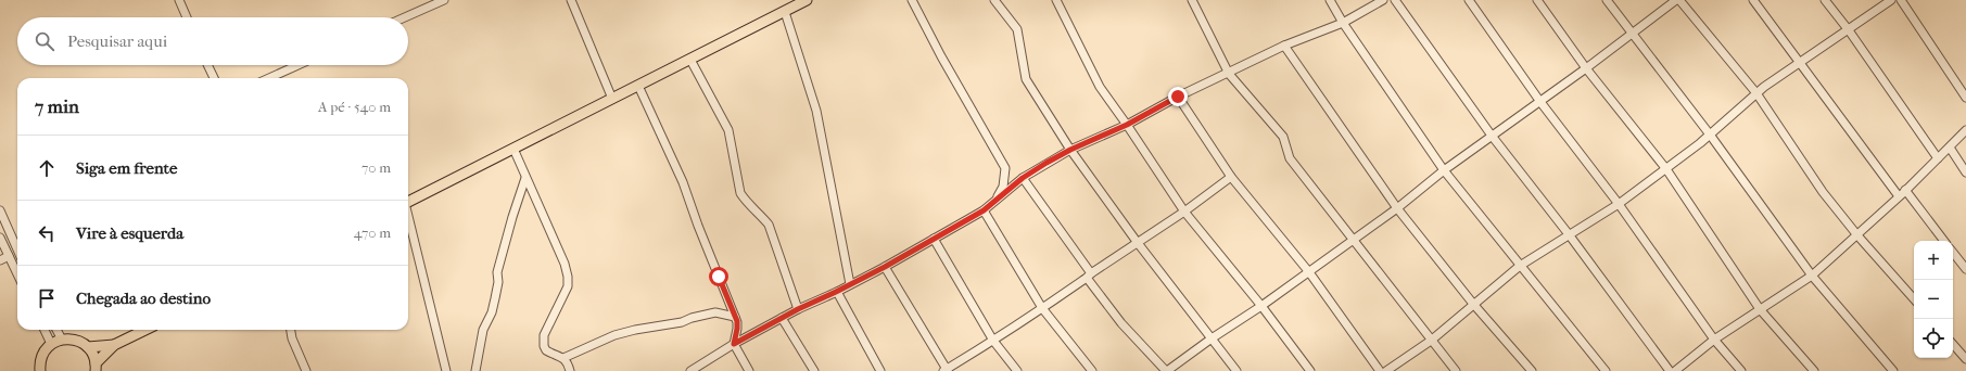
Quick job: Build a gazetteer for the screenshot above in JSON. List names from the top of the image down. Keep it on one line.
{"page":{"search":"Pesquisar aqui","heading":["7 min","A pé · 540 m"],"list":[["Siga em frente","70 m"],["Vire à esquerda","470 m"],"Chegada ao destino"],"map_buttons":["+","−"]}}
